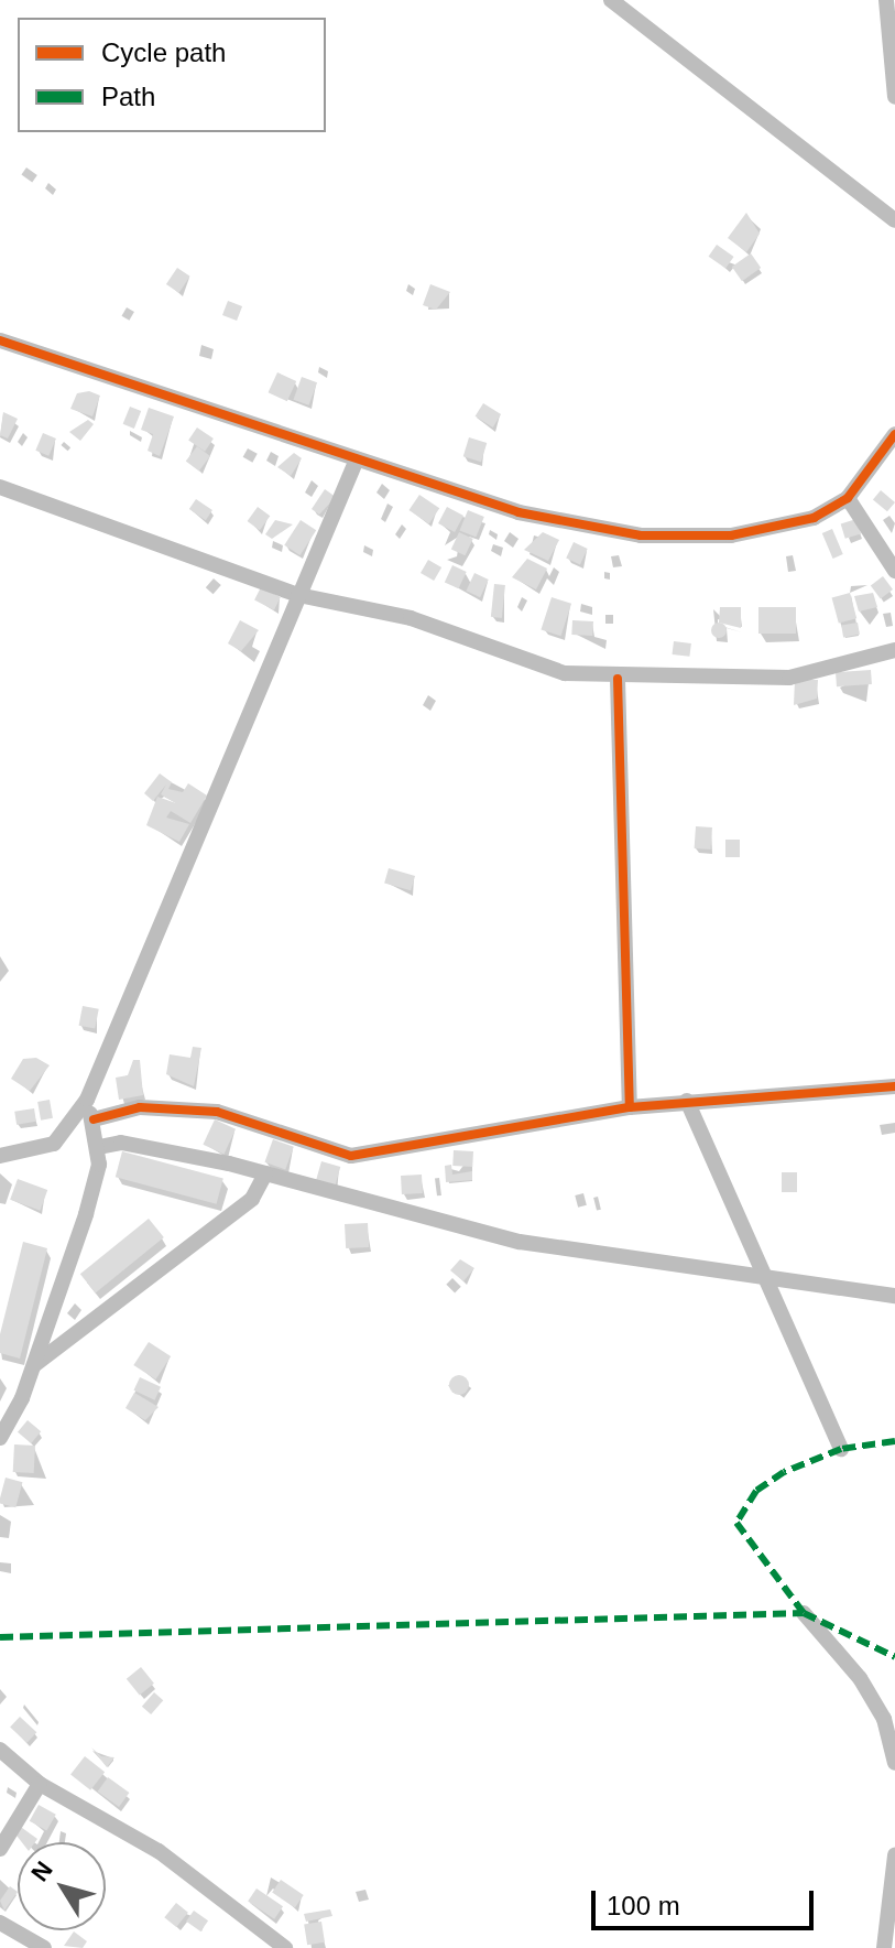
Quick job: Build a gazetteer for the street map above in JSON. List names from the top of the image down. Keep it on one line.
{"legend":["Cycle path","Path"],"scale_bar":"100 m","north":"top left"}
